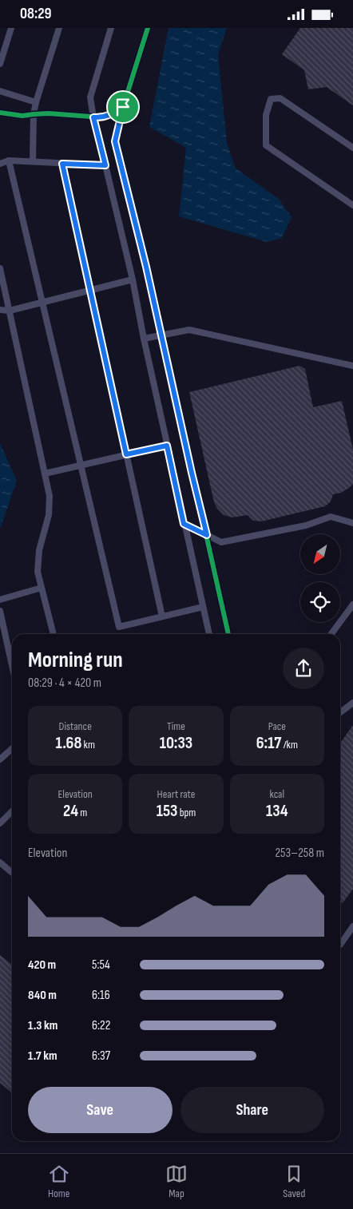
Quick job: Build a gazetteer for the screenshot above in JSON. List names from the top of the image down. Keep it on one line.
{"north":"bottom left","page":{"status":"08:29","heading":["Morning run","08:29 · 4 × 420 m"],"stats":[["Distance","1.68 km"],["Time","10:33"],["Pace","6:17 /km"],["Elevation","24 m"],["Heart rate","153 bpm"],["kcal","134"]],"chart":["Elevation","253–258 m"],"list":[{"name":"420 m","note":"5:54"},{"name":"840 m","note":"6:16"},{"name":"1.3 km","note":"6:22"},{"name":"1.7 km","note":"6:37"}],"buttons":["Save","Share"],"tabs":["Home","Map","Saved"]}}
